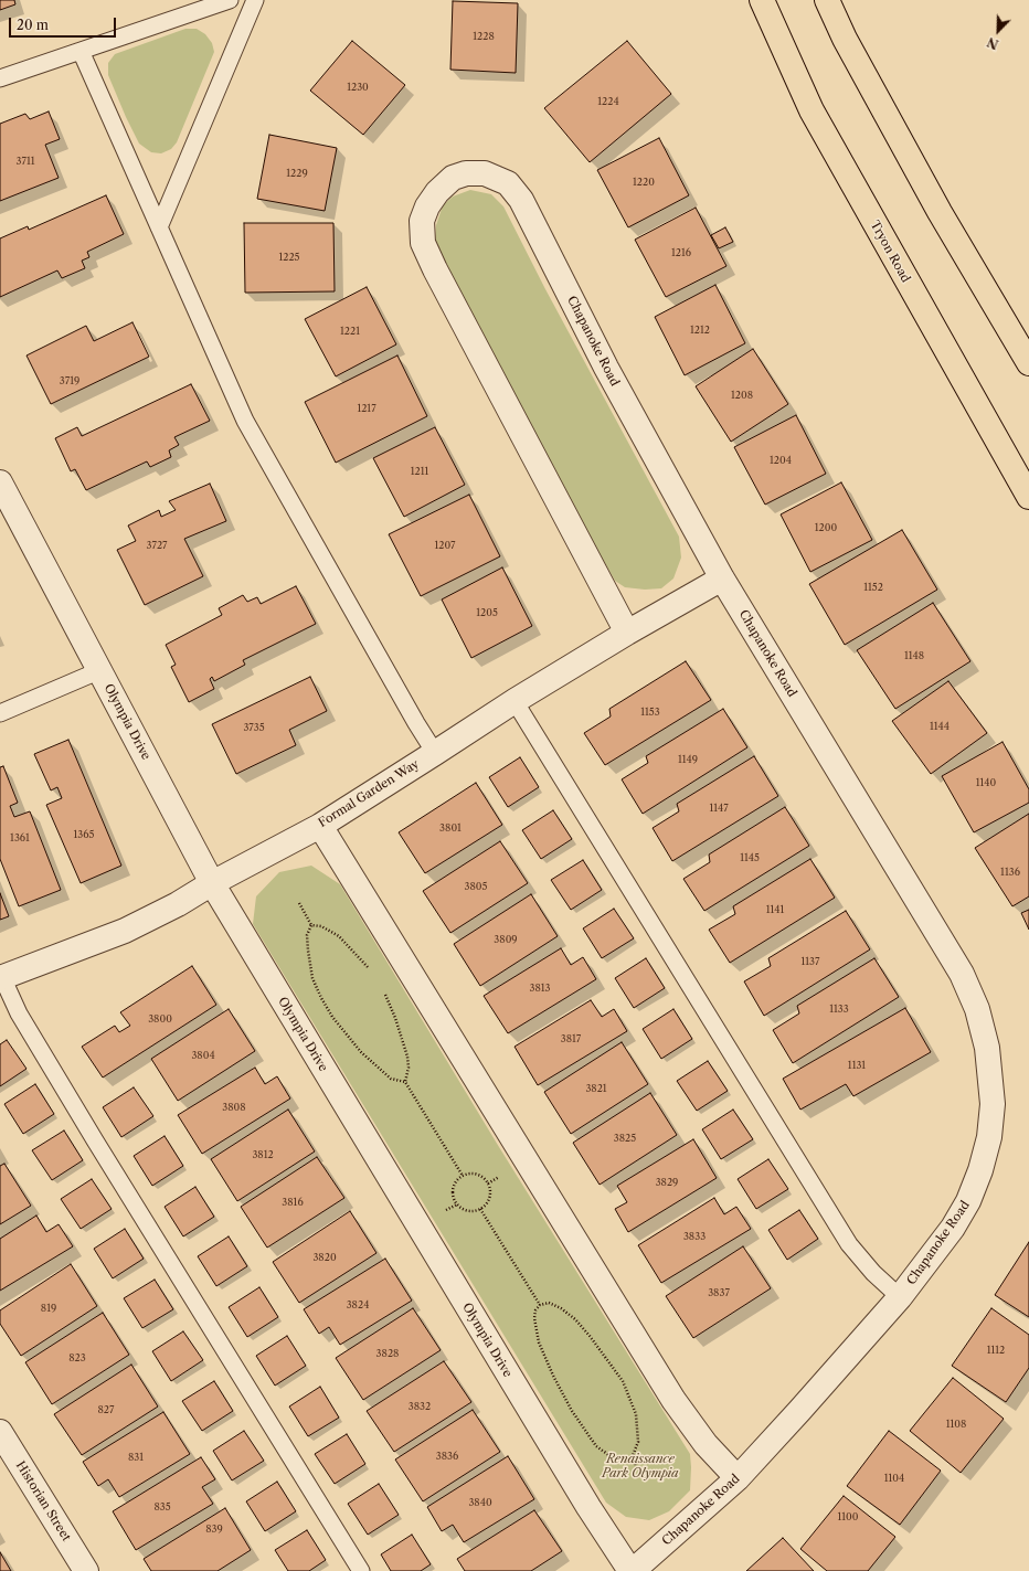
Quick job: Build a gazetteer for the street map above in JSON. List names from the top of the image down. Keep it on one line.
{"streets":{"main road":["Tryon Road"],"street":["Chapanoke Road","Olympia Drive","Formal Garden Way","Historian Street"]},"crossings":[["Chapanoke Road","Olympia Drive"],["Chapanoke Road","Formal Garden Way"],["Olympia Drive","Formal Garden Way"]],"parks":["Renaissance Park Olympia"],"house_numbers":["1228","1230","1224","3711","1229","1220","1216","1225","1212","1221","3719","1208","1217","1204","1211","1200","3727","1207","1152","1205","1148","1153","1144","3735","1149","1140","1147","3801","1365","1361","1145","1136","3805","1141","3809","1137","3813","1133","3800","3817","3804","1131","3821","3808","3825","3812","3829","3816","3833","3820","3837","3824","819","1112","3828","823","3832","827","1108","3836","831","1104","3840","835","1100","839"],"scale_bar":"20 m","north":"bottom left"}
